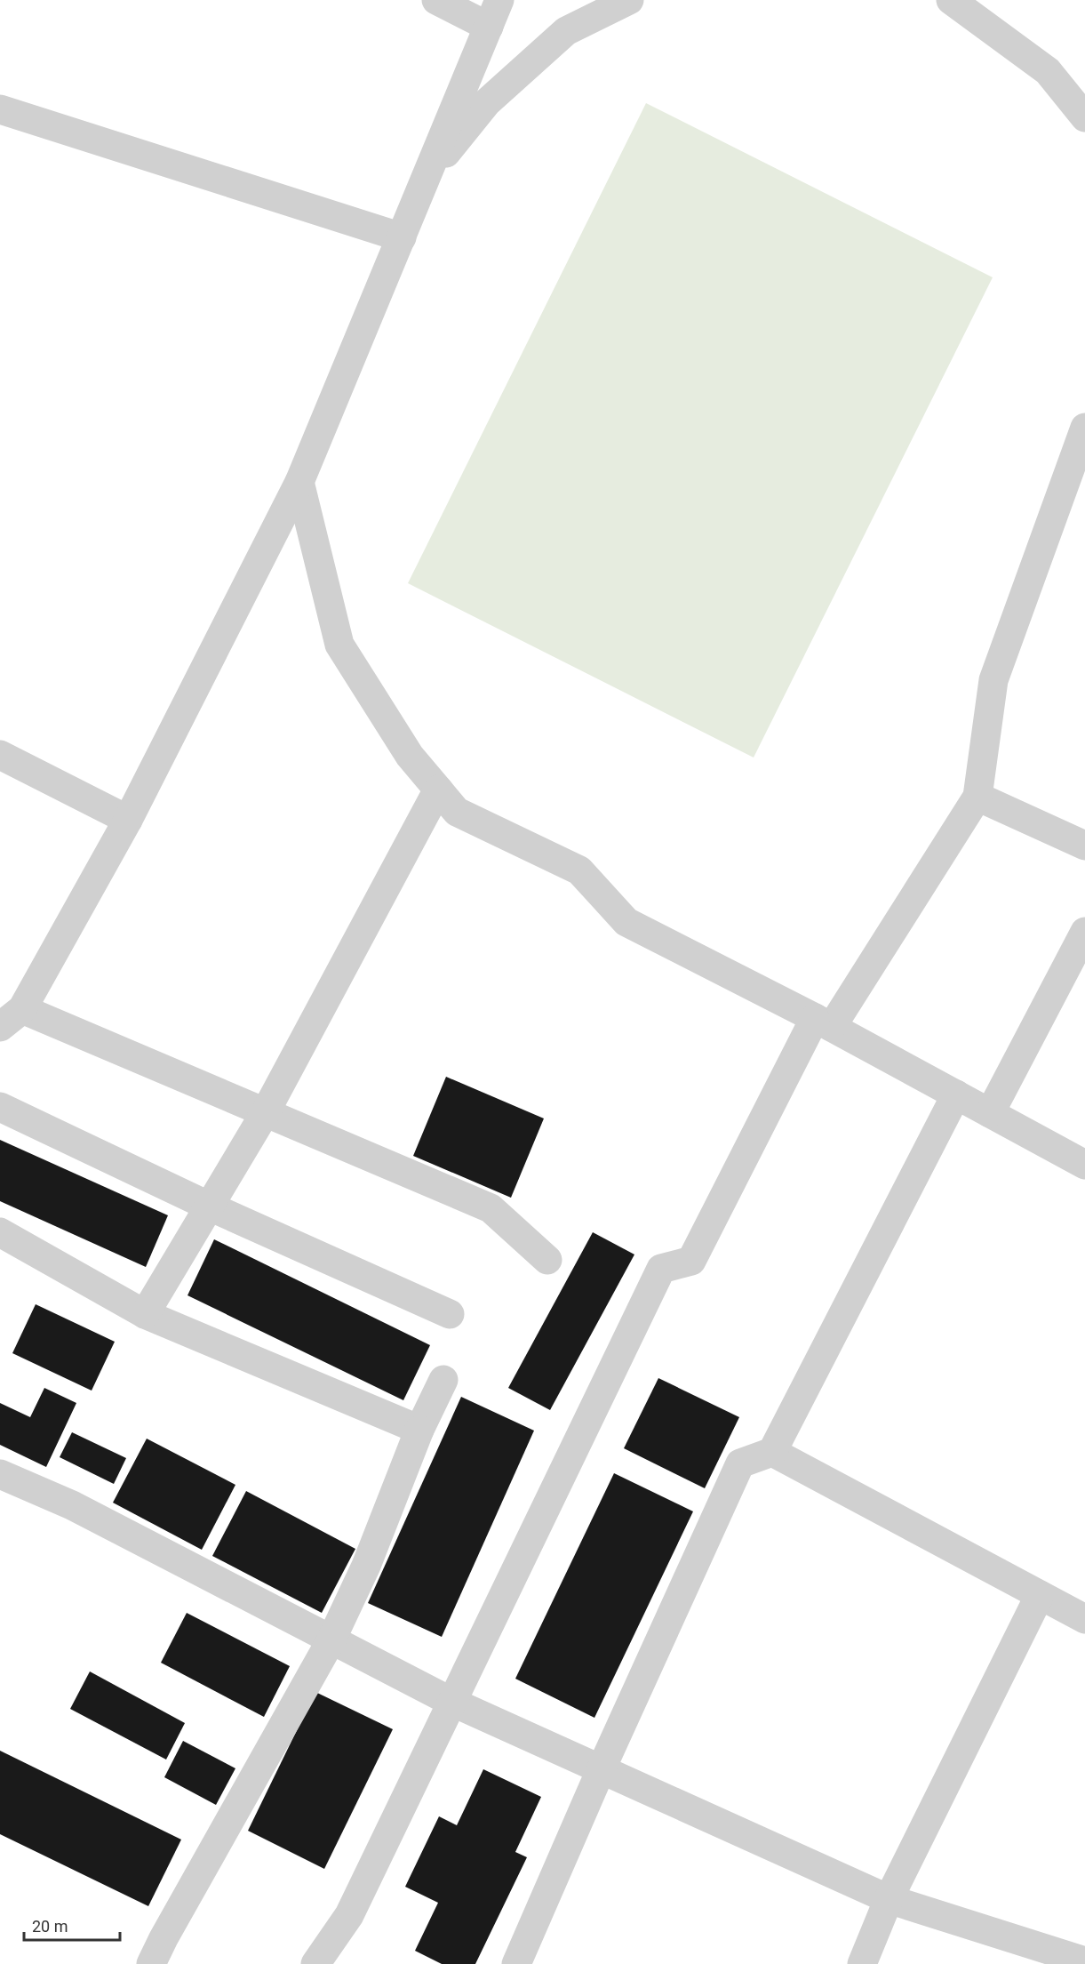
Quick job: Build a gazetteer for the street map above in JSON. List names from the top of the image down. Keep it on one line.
{"scale_bar":"20 m"}
